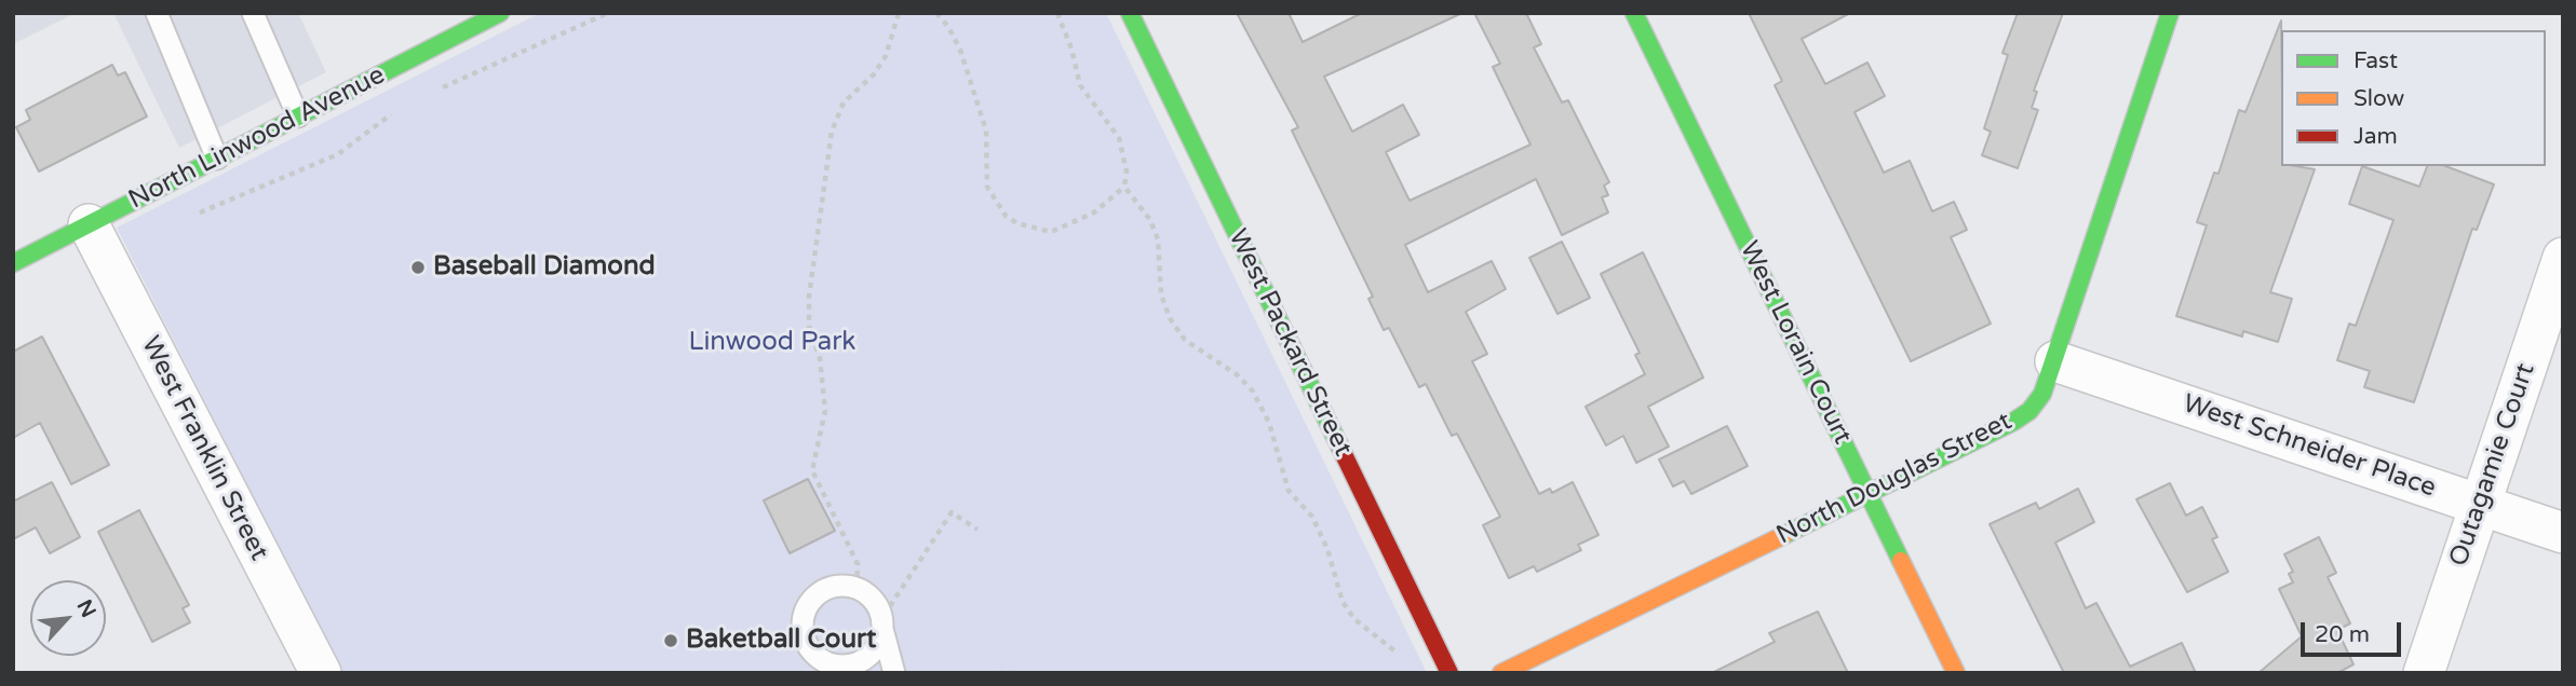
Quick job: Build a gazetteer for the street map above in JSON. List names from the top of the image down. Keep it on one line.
{"streets":{"street":["North Linwood Avenue","West Packard Street","West Lorain Court","West Schneider Place","West Franklin Street","Outagamie Court","North Douglas Street"]},"crossings":[["North Linwood Avenue","West Franklin Street"],["West Lorain Court","North Douglas Street"],["West Schneider Place","Outagamie Court"],["West Schneider Place","North Douglas Street"]],"parks":["Linwood Park"],"places":["Baseball Diamond","Baketball Court"],"legend":["Fast","Slow","Jam"],"scale_bar":"20 m","north":"top right"}
